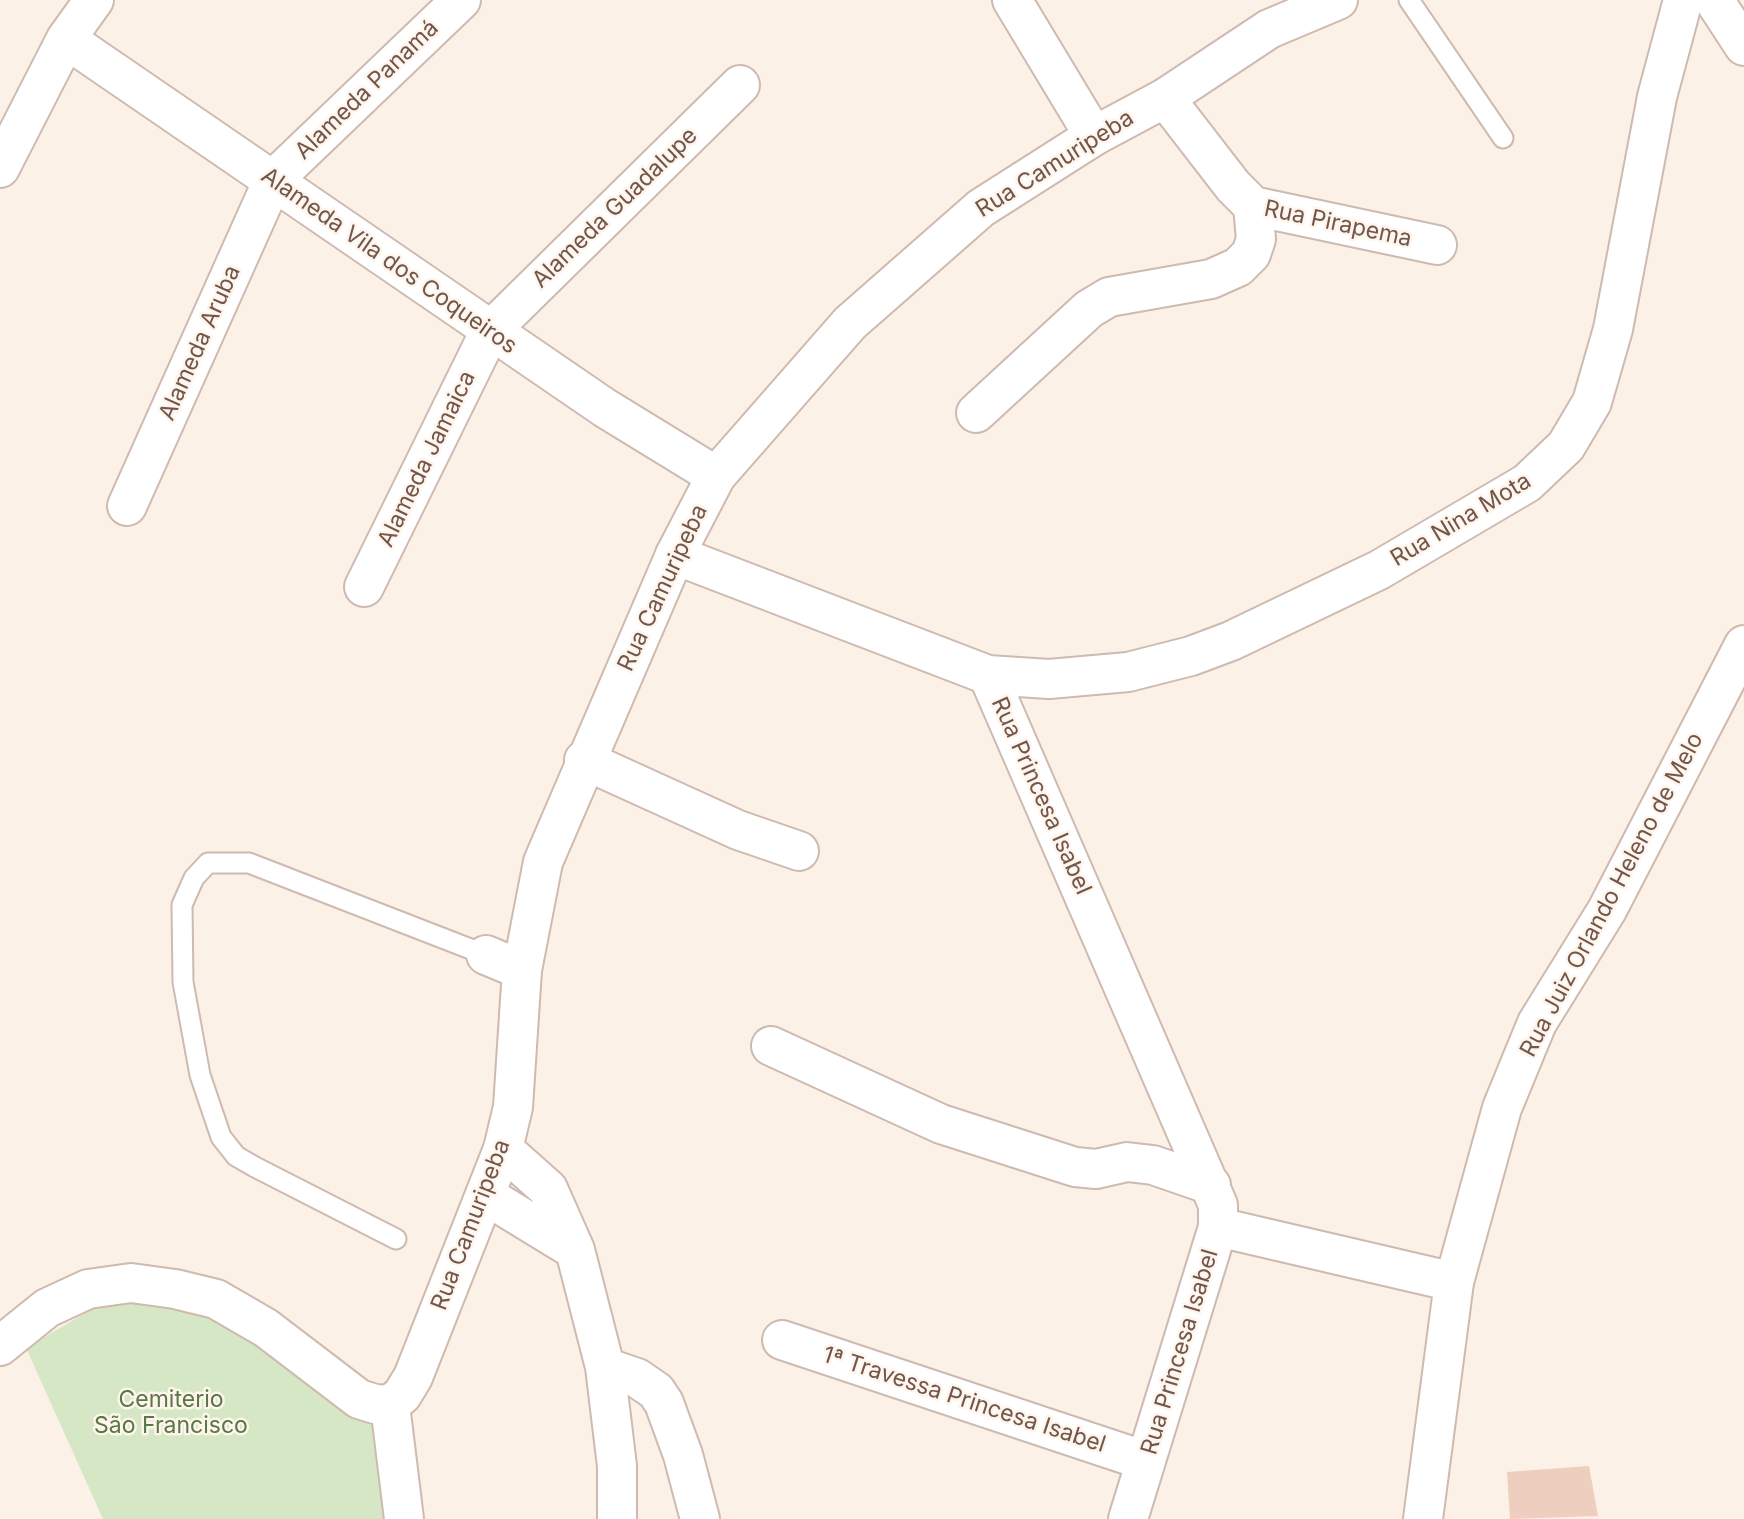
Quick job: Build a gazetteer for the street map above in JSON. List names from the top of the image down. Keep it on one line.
{"streets":{"street":["Alameda Panamá","Rua Camuripeba","Alameda Guadalupe","Rua Pirapema","Alameda Vila dos Coqueiros","Alameda Aruba","Alameda Jamaica","Rua Nina Mota","Rua Princesa Isabel","Rua Juiz Orlando Heleno de Melo","1ª Travessa Princesa Isabel"]},"crossings":[["Alameda Panamá","Alameda Vila dos Coqueiros"],["Alameda Panamá","Alameda Aruba"],["Rua Camuripeba","Rua Pirapema"],["Rua Camuripeba","Alameda Vila dos Coqueiros"],["Rua Camuripeba","Rua Princesa Isabel"],["Alameda Guadalupe","Alameda Vila dos Coqueiros"],["Alameda Guadalupe","Alameda Jamaica"],["Alameda Vila dos Coqueiros","Alameda Aruba"],["Alameda Vila dos Coqueiros","Alameda Jamaica"],["Rua Nina Mota","Rua Princesa Isabel"],["Rua Princesa Isabel","1ª Travessa Princesa Isabel"]],"parks":["Cemiterio São Francisco"]}
